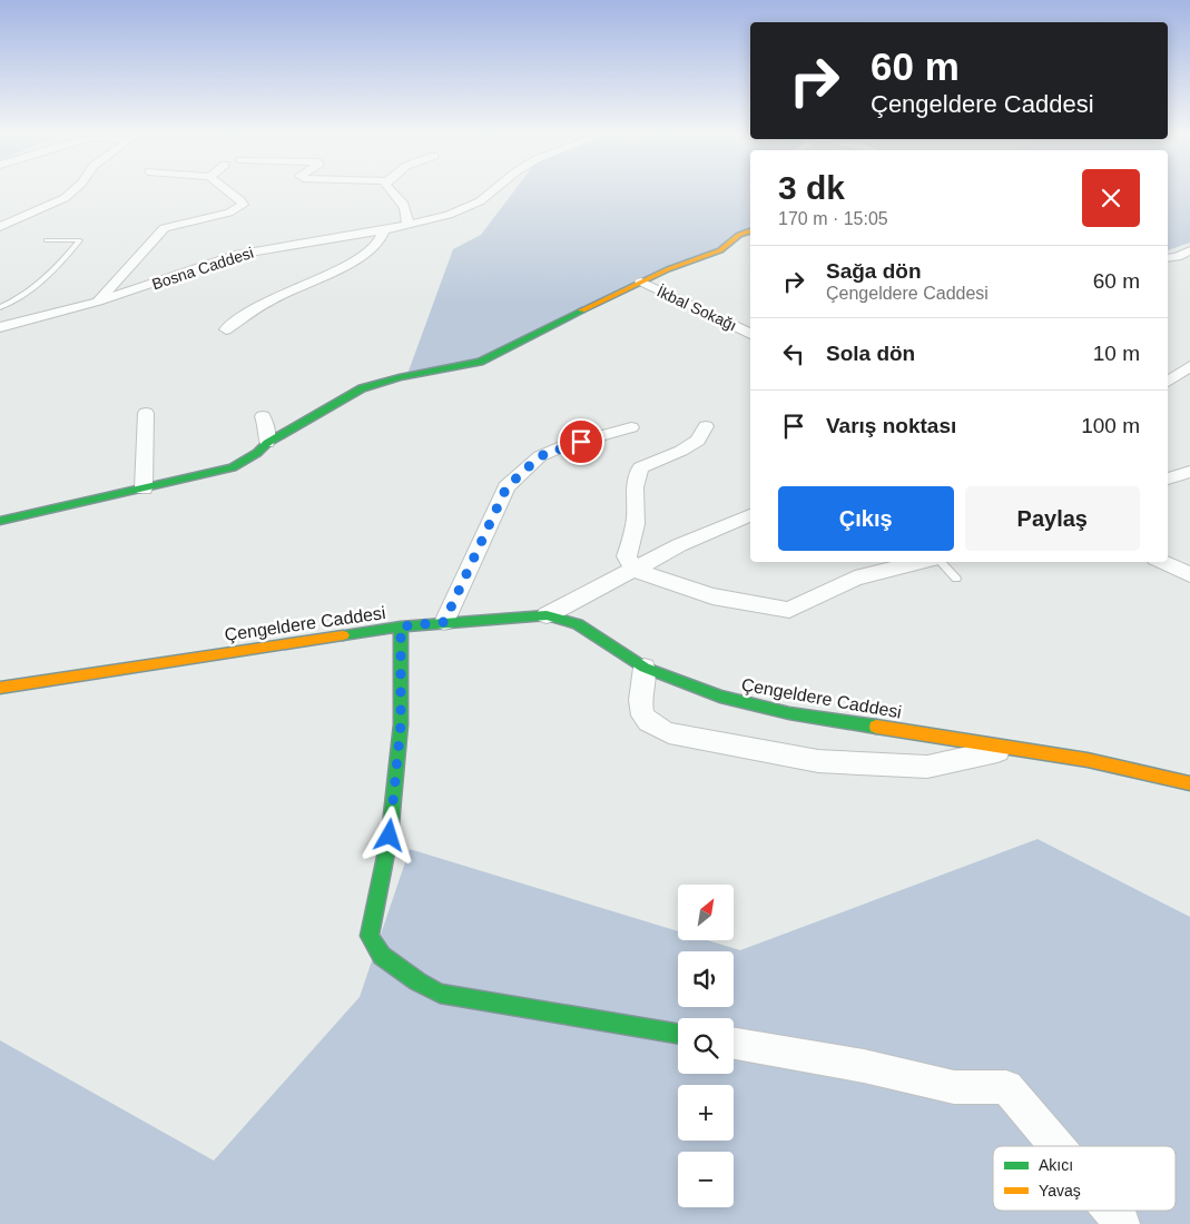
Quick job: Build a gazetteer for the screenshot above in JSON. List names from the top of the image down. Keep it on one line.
{"streets":{"street":["Bosna Caddesi","İkbal Sokağı","Çengeldere Caddesi"]},"legend":["Akıcı","Yavaş"],"north":"top right","page":{"turn":["60 m","Çengeldere Caddesi"],"heading":["3 dk","170 m · 15:05"],"list":[{"name":"Sağa dön","note":"Çengeldere Caddesi","value":"60 m"},{"name":"Sola dön","value":"10 m"},{"name":"Varış noktası","value":"100 m"}],"buttons":["Çıkış","Paylaş"],"map_buttons":["+","−"]}}
